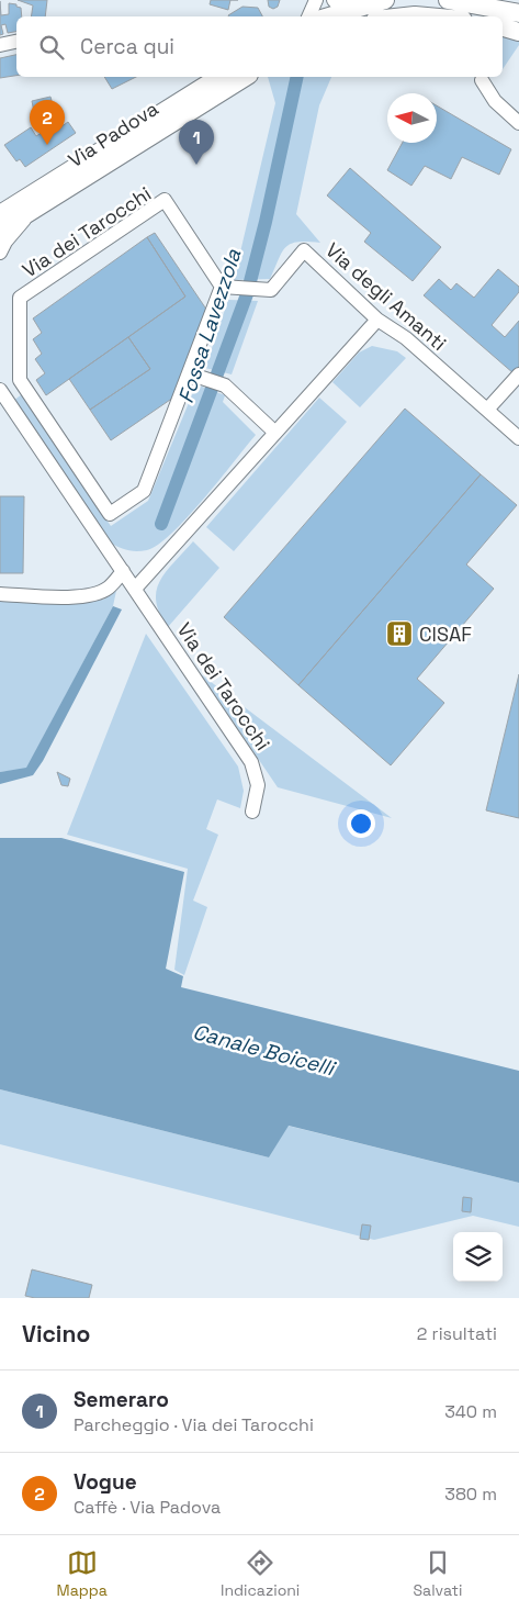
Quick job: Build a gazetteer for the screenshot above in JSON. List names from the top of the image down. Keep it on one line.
{"streets":{"main road":["Via Padova"],"street":["Via dei Tarocchi","Via degli Amanti"]},"crossings":[["Via Padova","Via dei Tarocchi"],["Via dei Tarocchi","Via degli Amanti"]],"water":["Fossa Lavezzola","Canale Boicelli"],"places":{"building":["CISAF"]},"north":"left","page":{"search":"Cerca qui","pins":["2","1"],"heading":["Vicino","2 risultati"],"list":[{"mark":"1","name":"Semeraro","note":"Parcheggio · Via dei Tarocchi","value":"340 m"},{"mark":"2","name":"Vogue","note":"Caffè · Via Padova","value":"380 m"}],"nav":["Mappa","Indicazioni","Salvati"]}}
